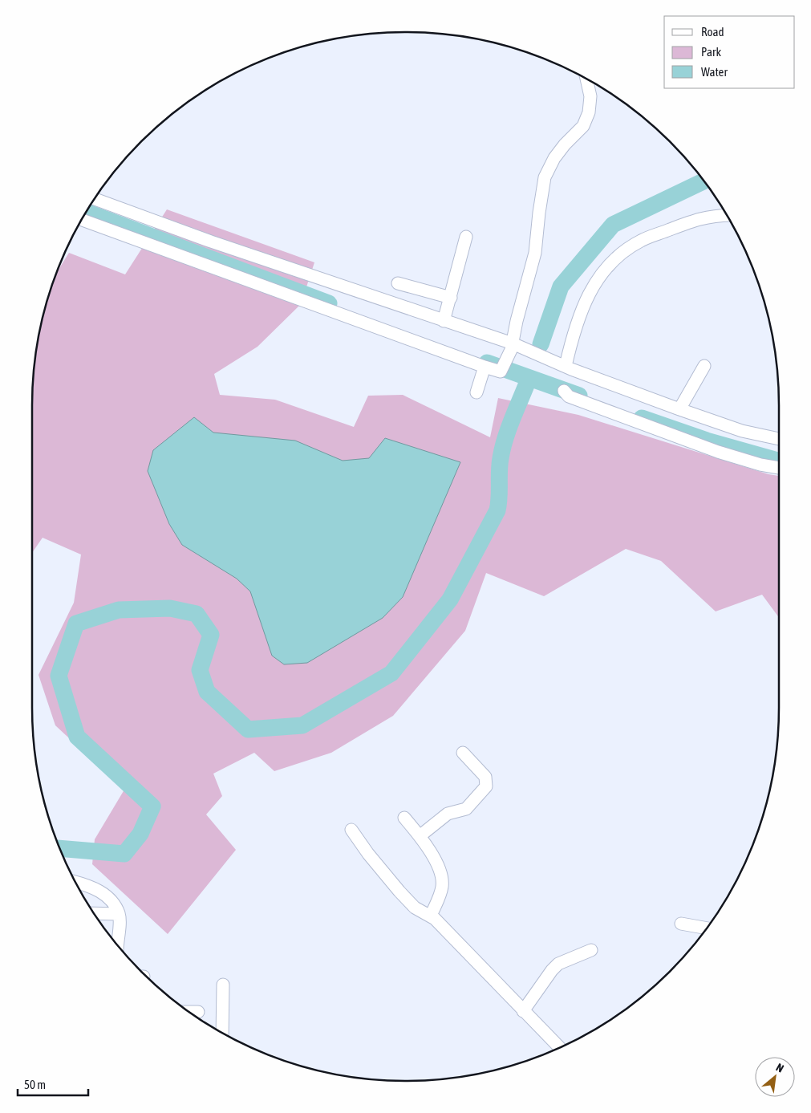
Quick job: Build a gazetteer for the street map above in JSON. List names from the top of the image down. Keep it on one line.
{"legend":["Road","Park","Water"],"scale_bar":"50 m","north":"top right"}
